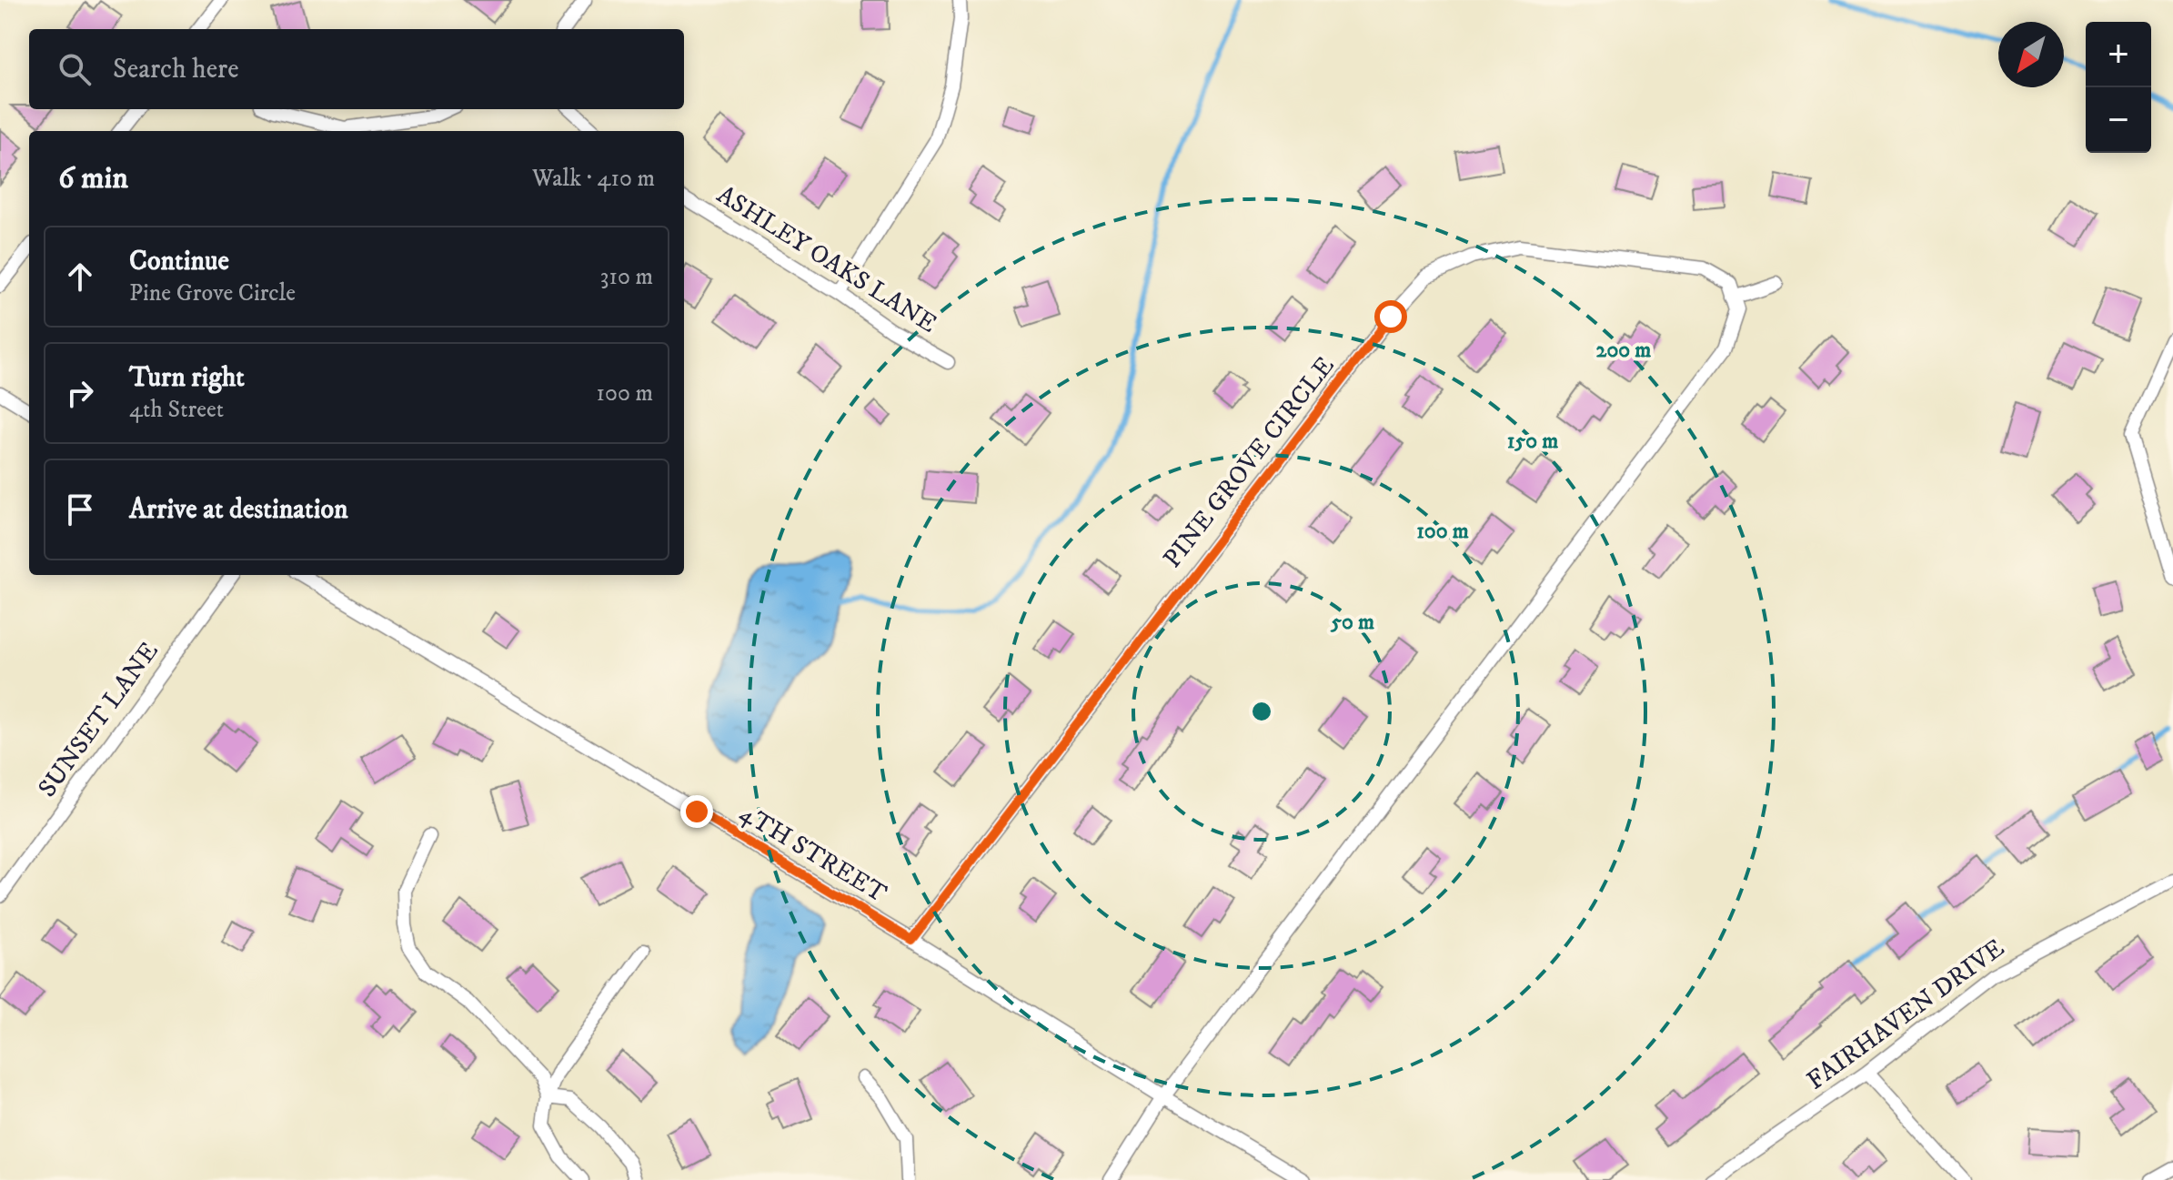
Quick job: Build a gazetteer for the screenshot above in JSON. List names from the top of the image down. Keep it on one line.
{"streets":{"street":["ASHLEY OAKS LANE","PINE GROVE CIRCLE","SUNSET LANE","4TH STREET","FAIRHAVEN DRIVE"]},"crossings":[["PINE GROVE CIRCLE","4TH STREET"]],"north":"bottom left","page":{"map_buttons":["+","−"],"search":"Search here","heading":["6 min","Walk · 410 m"],"list":[["Continue","Pine Grove Circle","310 m"],["Turn right","4th Street","100 m"],"Arrive at destination"]},"rings":["200 m","150 m","100 m","50 m"]}
